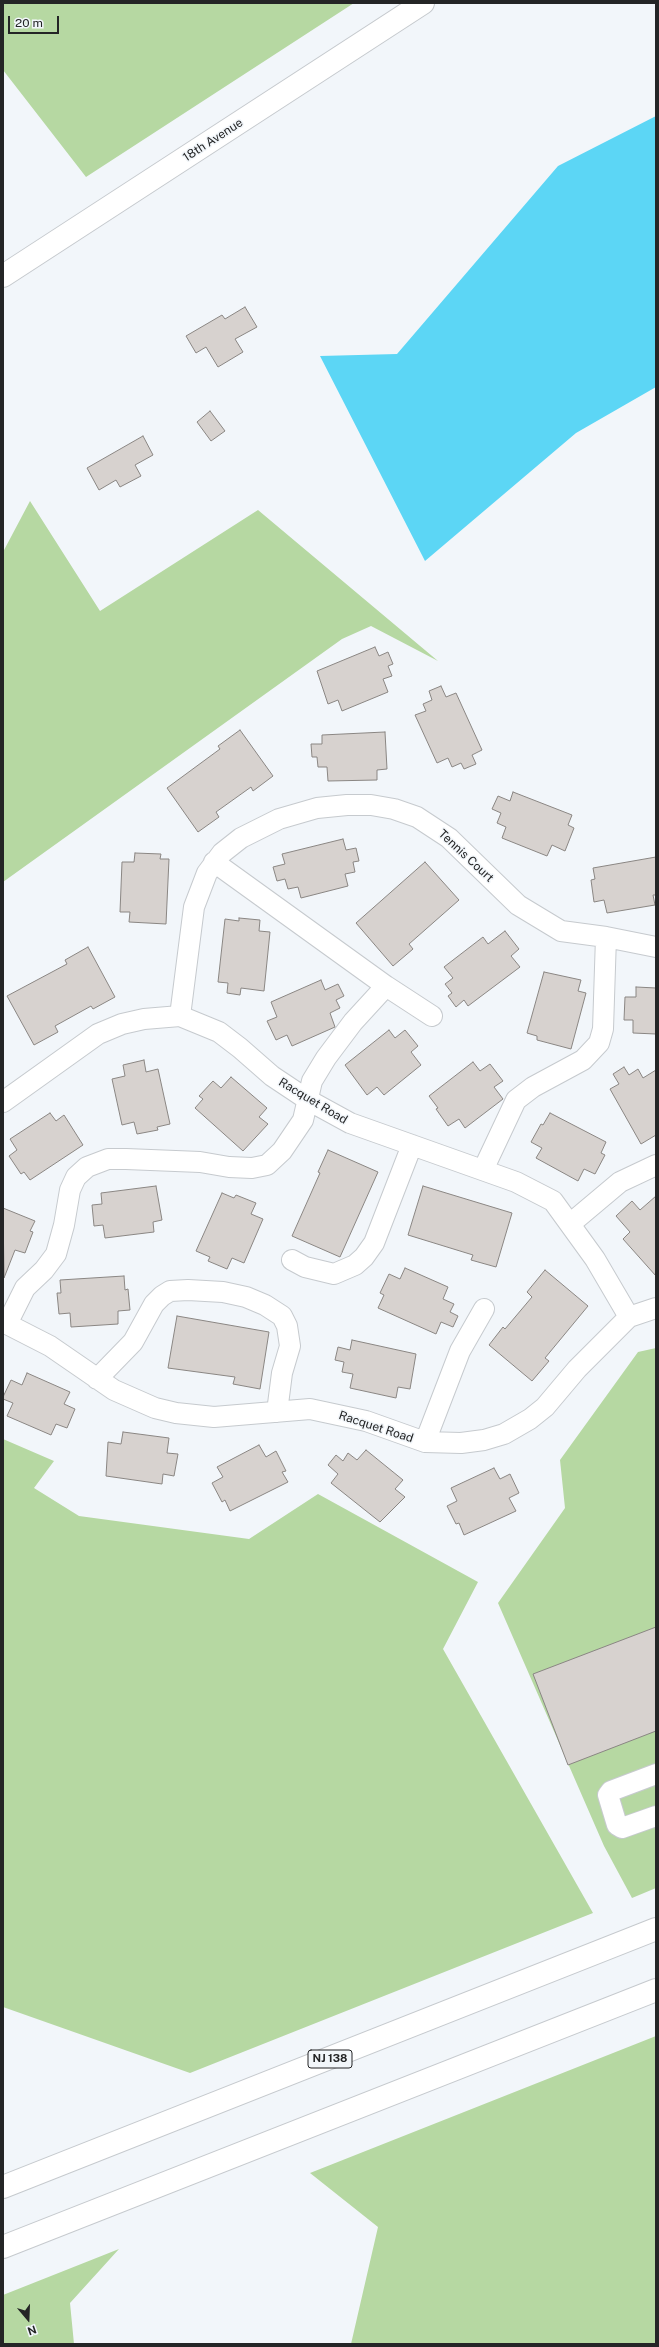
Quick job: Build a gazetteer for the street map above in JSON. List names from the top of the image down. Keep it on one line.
{"streets":{"main road":["18th Avenue","NJ 138"],"street":["Tennis Court","Racquet Road"]},"crossings":[["Tennis Court","Racquet Road"]],"scale_bar":"20 m","north":"bottom"}
